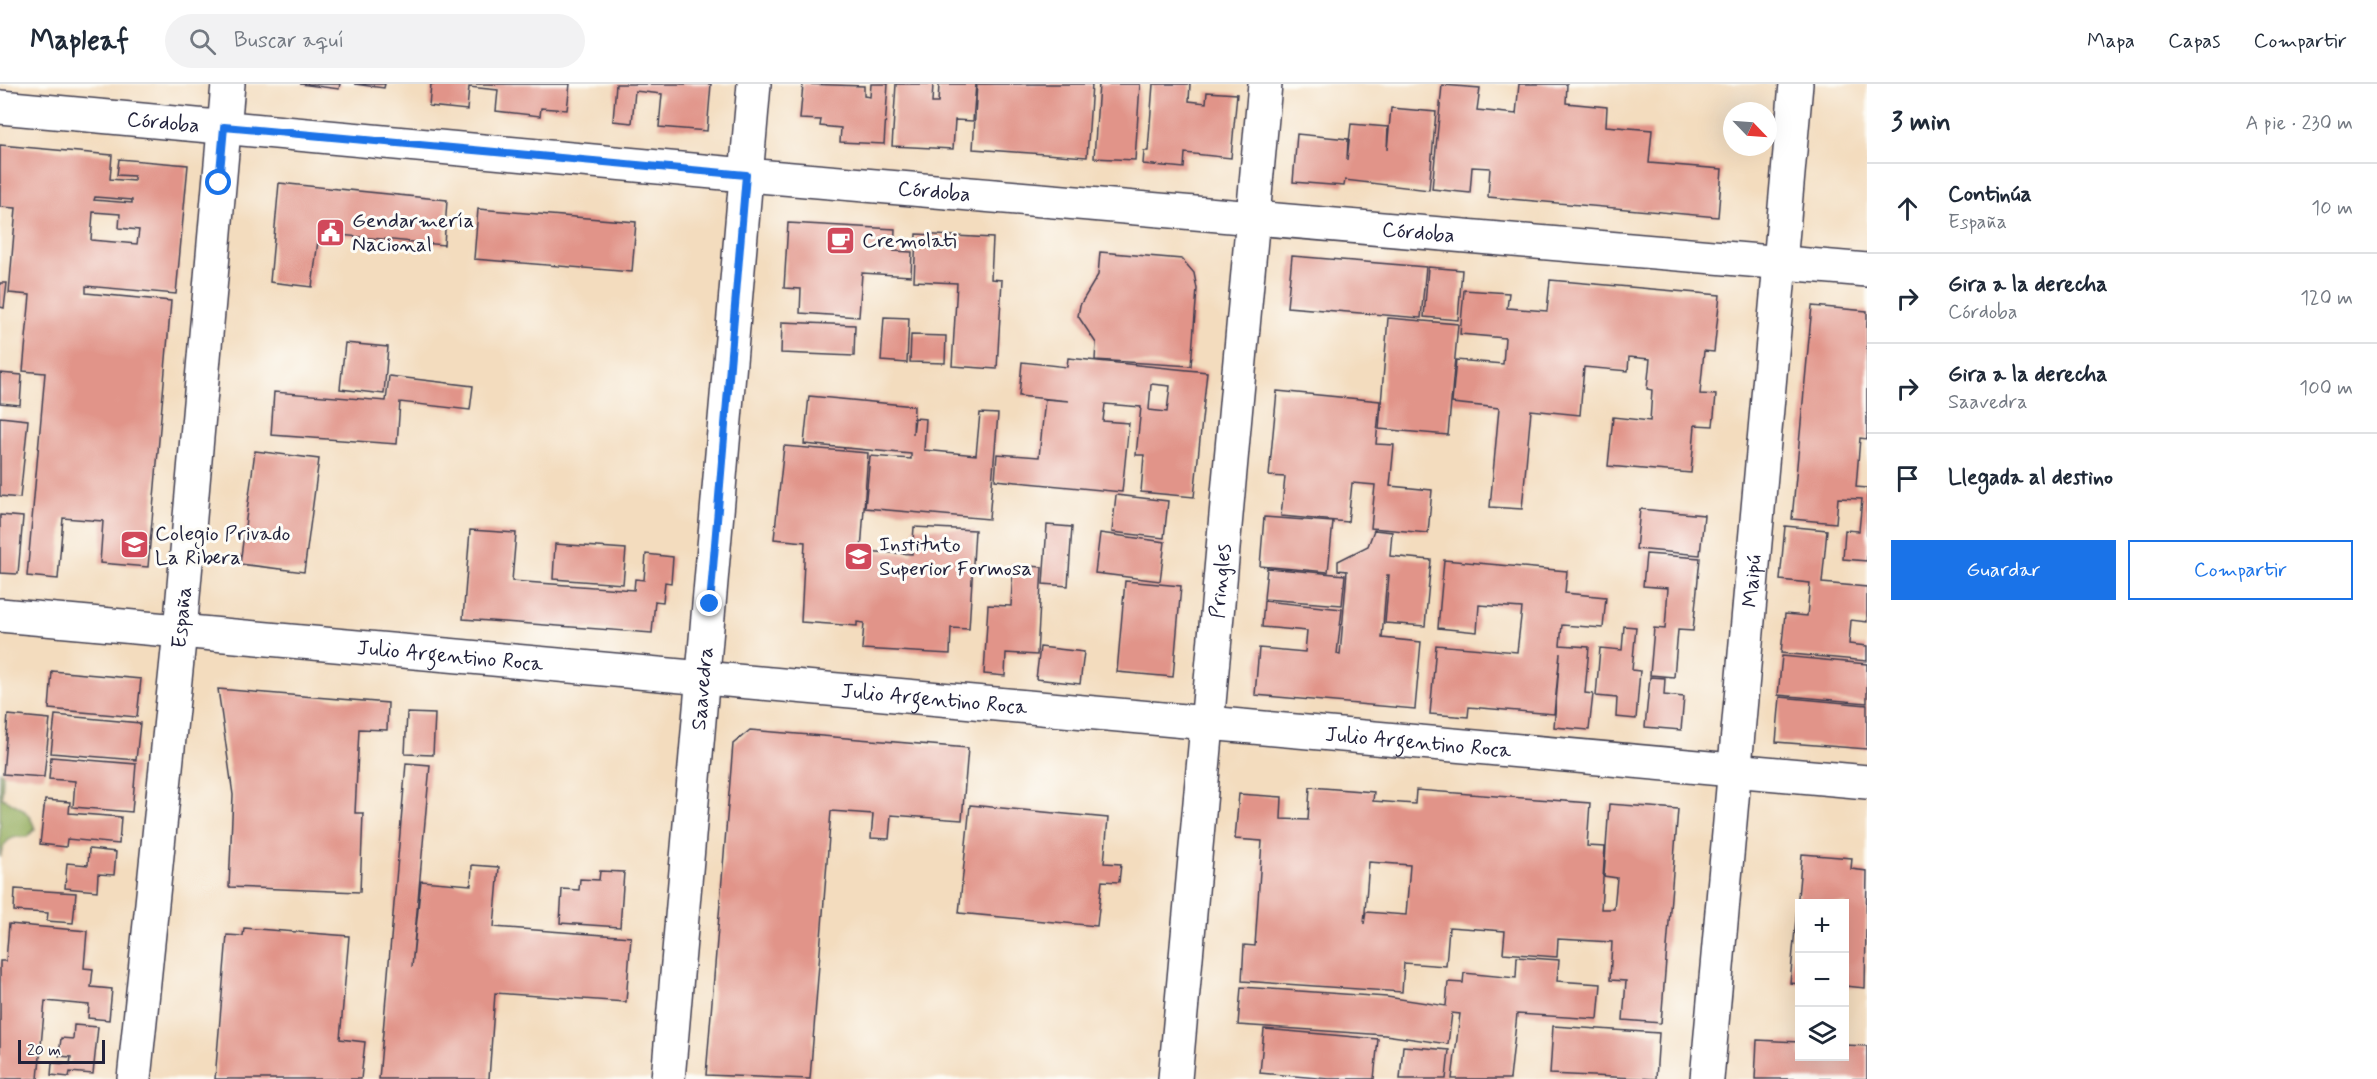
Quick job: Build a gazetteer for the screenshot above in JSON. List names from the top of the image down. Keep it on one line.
{"streets":{"street":["Córdoba","Maipú","Pringles","España","Julio Argentino Roca","Saavedra"]},"crossings":[["Córdoba","Maipú"],["Córdoba","Pringles"],["Córdoba","España"],["Córdoba","Saavedra"],["Maipú","Julio Argentino Roca"],["Pringles","Julio Argentino Roca"],["España","Julio Argentino Roca"],["Julio Argentino Roca","Saavedra"]],"places":{"public building":["Gendarmería Nacional"],"cafe":["Cremolati"],"school or university":["Colegio Privado La Ribera","Instituto Superior Formosa"]},"scale_bar":"20 m","north":"bottom right","page":{"header":"Mapleaf","search":"Buscar aquí","nav":["Mapa","Capas","Compartir"],"heading":["3 min","A pie · 230 m"],"list":[["Continúa","España","10 m"],["Gira a la derecha","Córdoba","120 m"],["Gira a la derecha","Saavedra","100 m"],"Llegada al destino"],"buttons":["Guardar","Compartir"],"map_buttons":["+","−"],"scale":"20 m"}}
